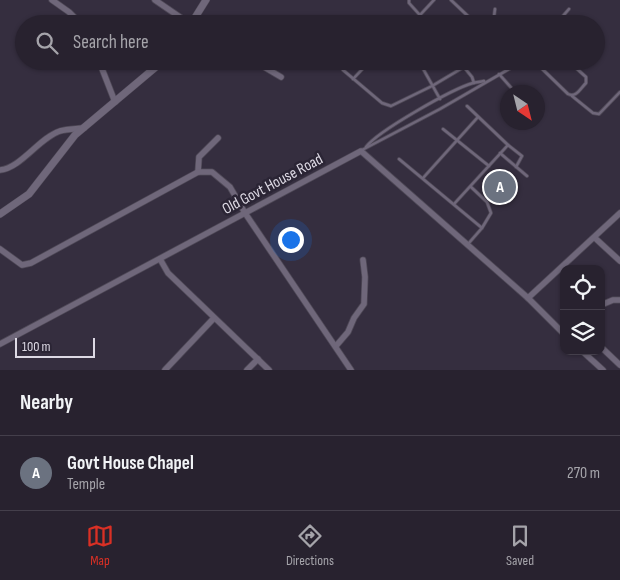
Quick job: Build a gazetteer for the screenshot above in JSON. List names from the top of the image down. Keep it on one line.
{"streets":{"street":["Old Govt House Road"]},"scale_bar":"100 m","north":"bottom right","page":{"search":"Search here","pins":"A","scale":"100 m","heading":"Nearby","list":[{"mark":"A","name":"Govt House Chapel","note":"Temple","value":"270 m"}],"nav":["Map","Directions","Saved"]}}
